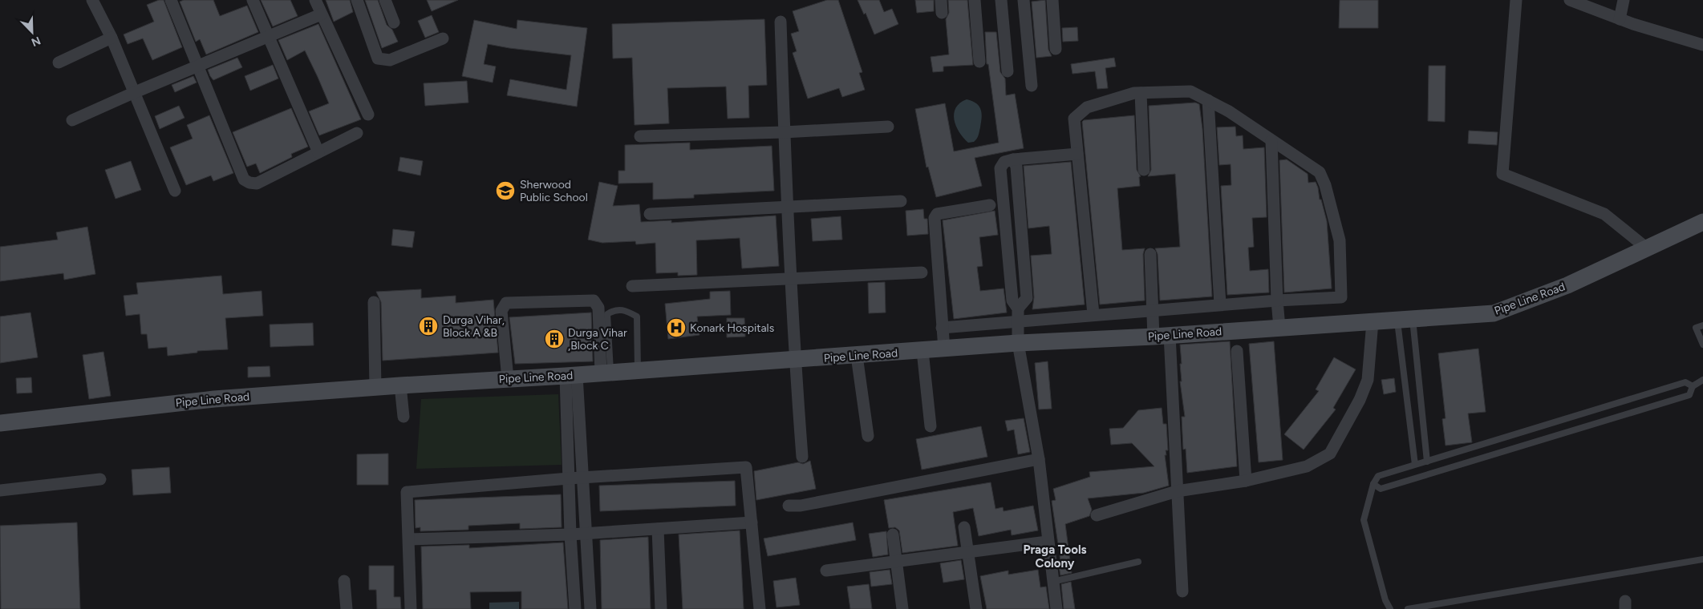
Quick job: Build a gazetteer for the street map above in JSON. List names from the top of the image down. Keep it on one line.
{"streets":{"street":["Pipe Line Road"]},"districts":["Praga Tools Colony"],"places":{"school or university":["Sherwood Public School"],"building":["Durga Vihar, Block A &B","Durga Vihar ,Block C"],"hospital":["Konark Hospitals"]},"north":"bottom right"}
